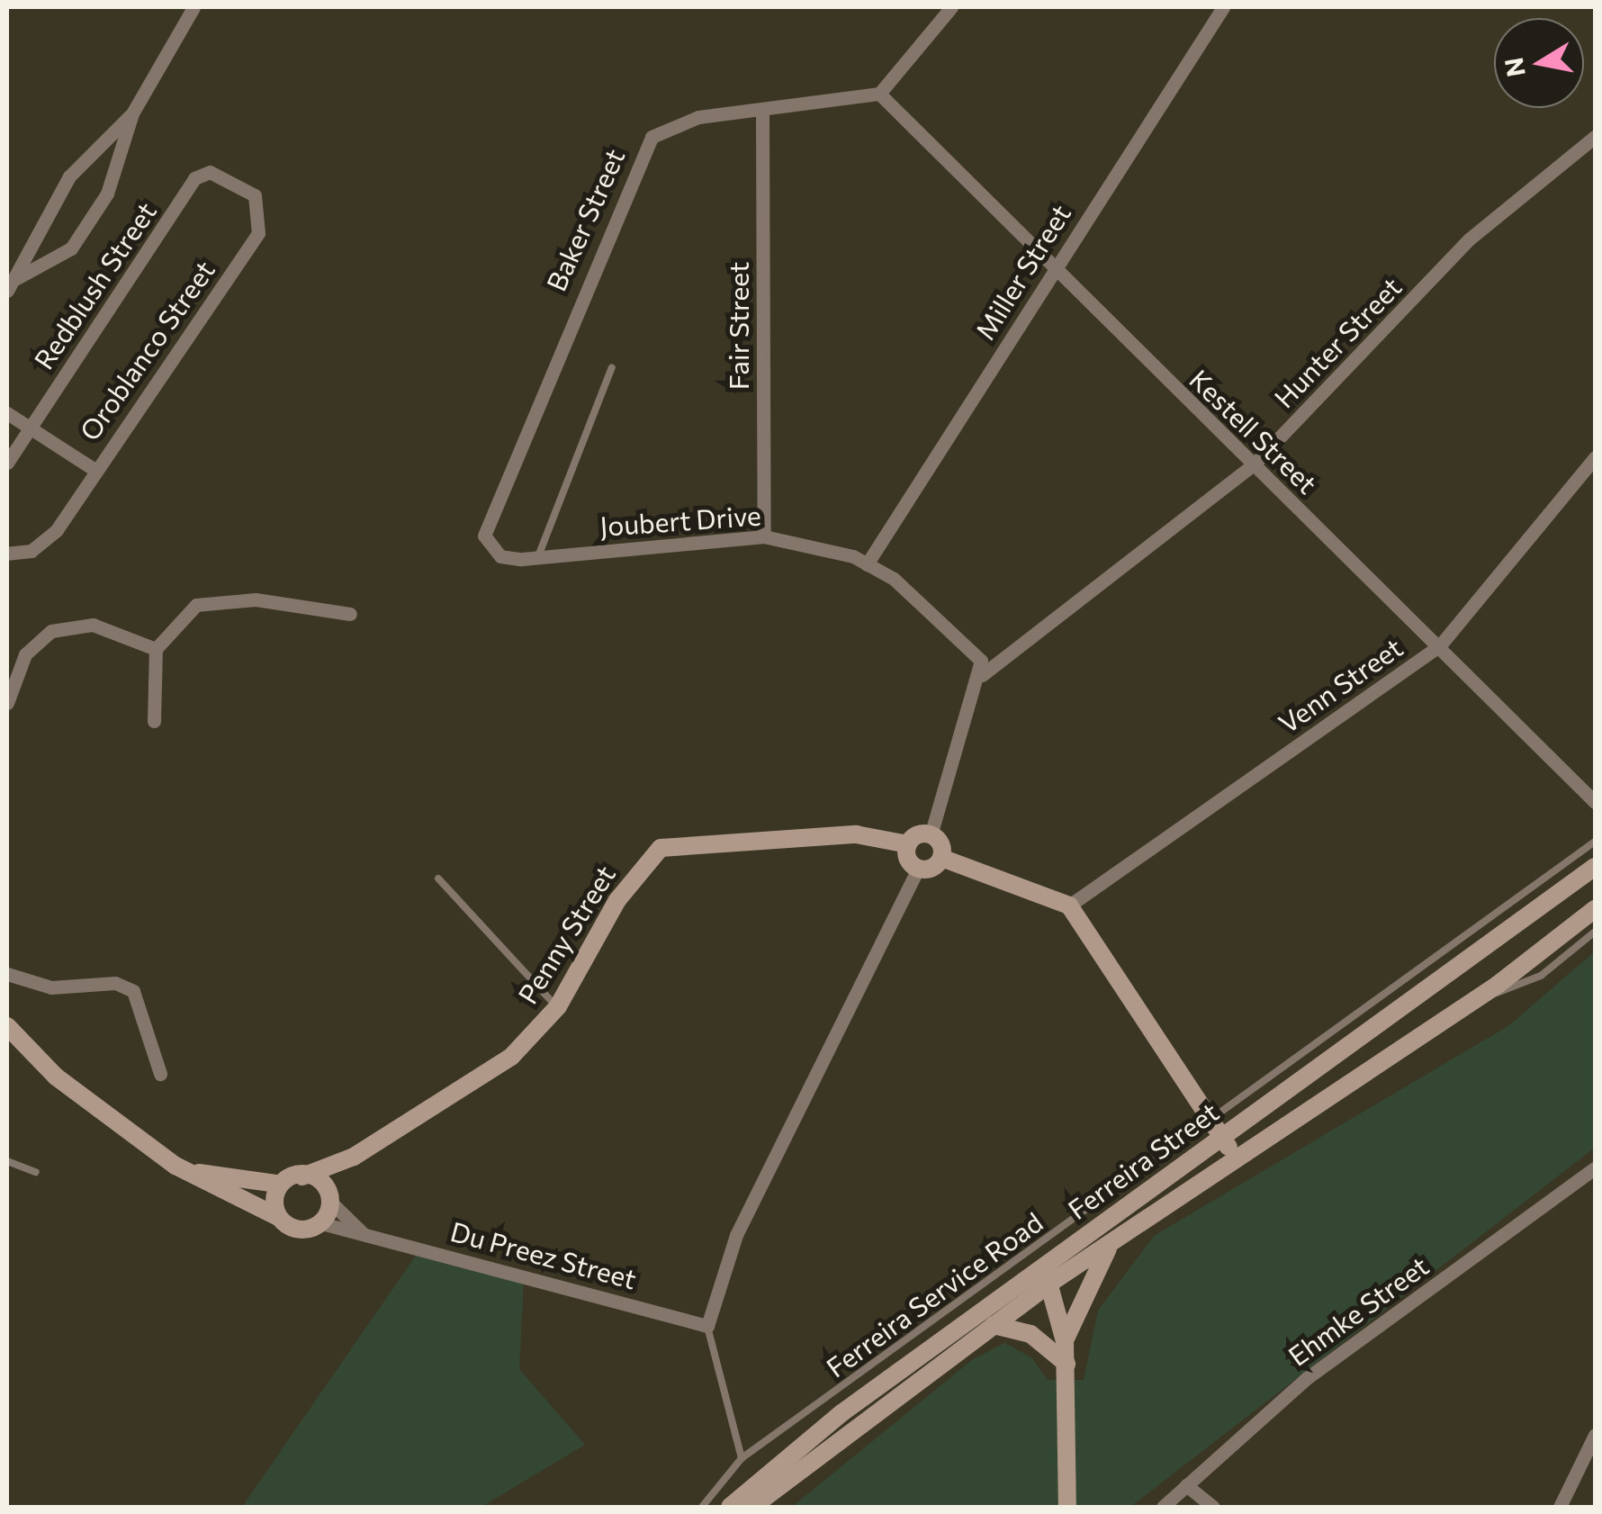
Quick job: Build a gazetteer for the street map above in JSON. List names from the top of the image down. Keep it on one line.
{"streets":{"main road":["Penny Street","Ferreira Street"],"street":["Baker Street","Miller Street","Redblush Street","Fair Street","Hunter Street","Oroblanco Street","Kestell Street","Joubert Drive","Venn Street","Du Preez Street","Ehmke Street"],"lane":["Ferreira Service Road"]},"crossings":[["Baker Street","Fair Street"],["Baker Street","Kestell Street"],["Baker Street","Joubert Drive"],["Miller Street","Kestell Street"],["Miller Street","Joubert Drive"],["Redblush Street","Oroblanco Street"],["Fair Street","Joubert Drive"],["Hunter Street","Kestell Street"],["Hunter Street","Joubert Drive"],["Kestell Street","Venn Street"],["Penny Street","Du Preez Street"],["Ferreira Street","Ferreira Service Road"]],"north":"left"}
